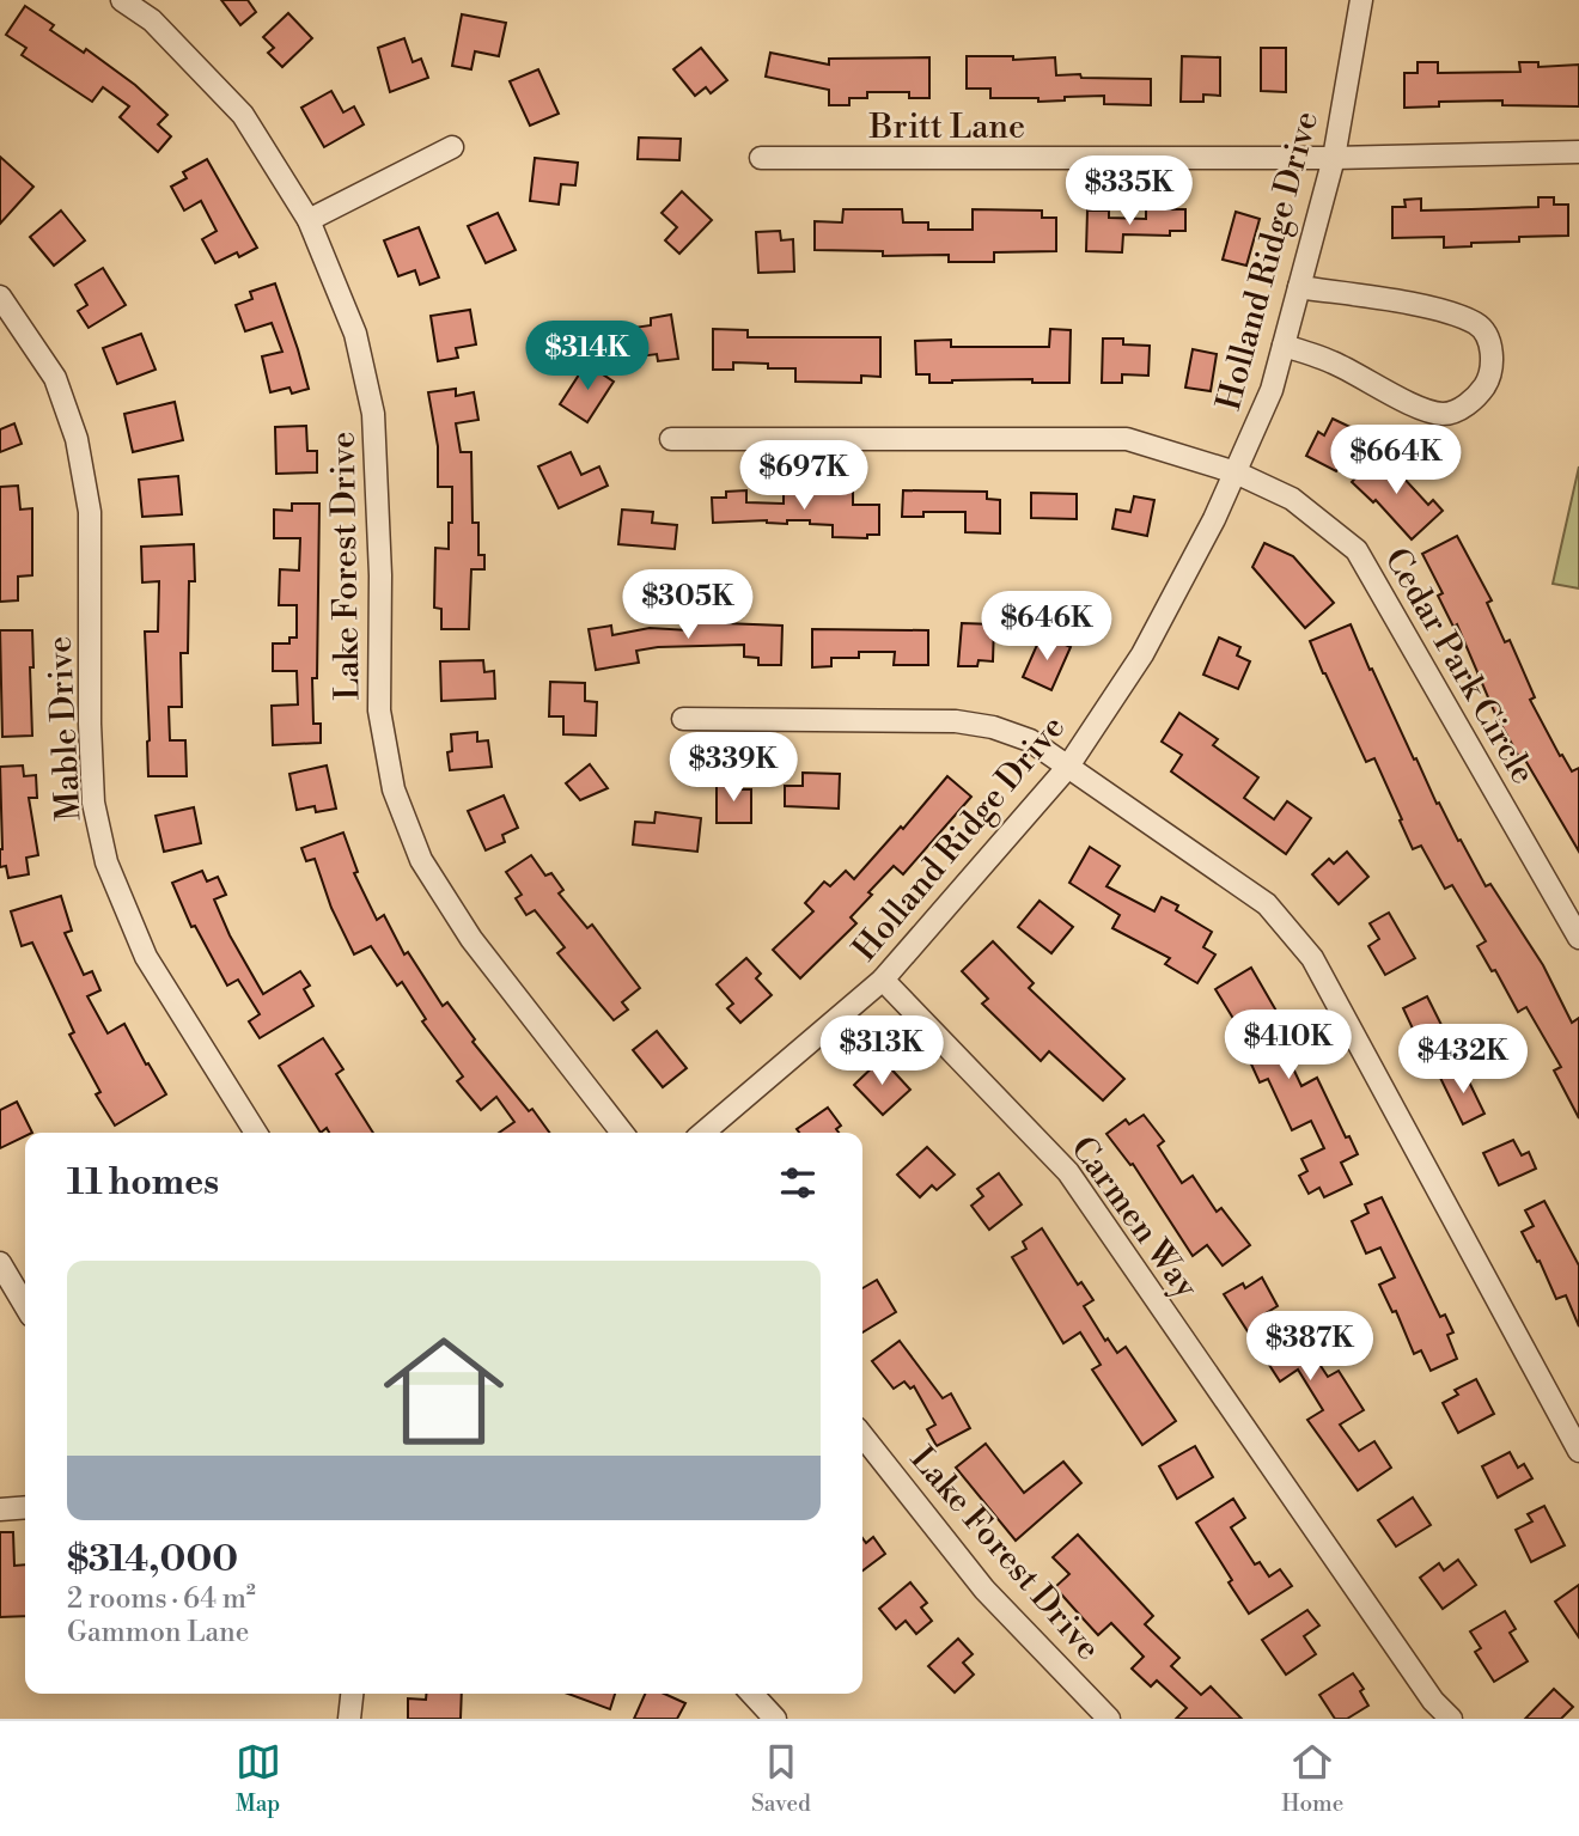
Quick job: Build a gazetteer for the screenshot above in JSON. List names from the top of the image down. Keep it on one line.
{"streets":{"street":["Britt Lane","Holland Ridge Drive","Lake Forest Drive","Cedar Park Circle","Mable Drive","Carmen Way"]},"crossings":[["Britt Lane","Holland Ridge Drive"],["Holland Ridge Drive","Cedar Park Circle"],["Holland Ridge Drive","Carmen Way"]],"page":{"price":["$335K","$314K","$664K","$697K","$305K","$646K","$339K","$410K","$313K","$432K","$387K"],"heading":"11 homes","list":[{"name":"$314,000","note":"2 rooms · 64 m² · Gammon Lane"}],"tabs":["Map","Saved","Home"]}}
